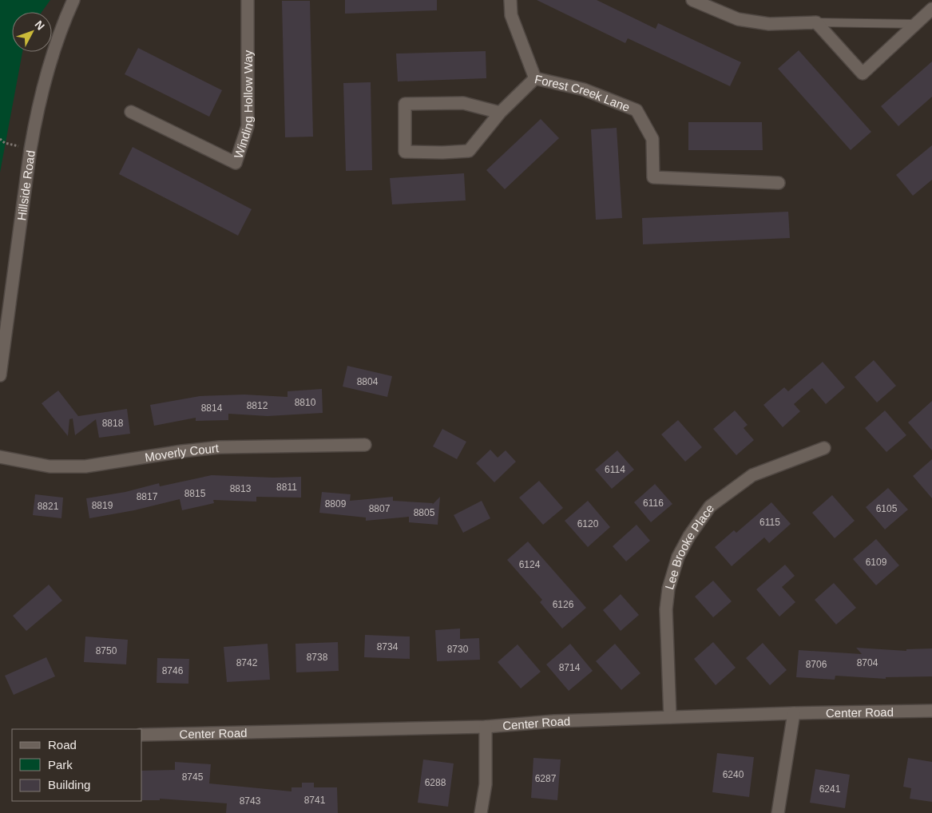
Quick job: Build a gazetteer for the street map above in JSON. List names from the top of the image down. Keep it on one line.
{"streets":{"street":["Forest Creek Lane","Winding Hollow Way","Hillside Road","Moverly Court","Lee Brooke Place","Center Road"]},"crossings":[["Lee Brooke Place","Center Road"]],"house_numbers":["8804","8810","8812","8814","8818","6114","8811","8813","8815","8817","6116","8809","8819","8821","8807","6105","8805","6115","6120","6109","6124","6126","8734","8730","8750","8738","8742","8704","8706","8714","8746","6240","8745","6287","6288","6241","8741","8743"],"legend":["Road","Park","Building"],"north":"top right"}
